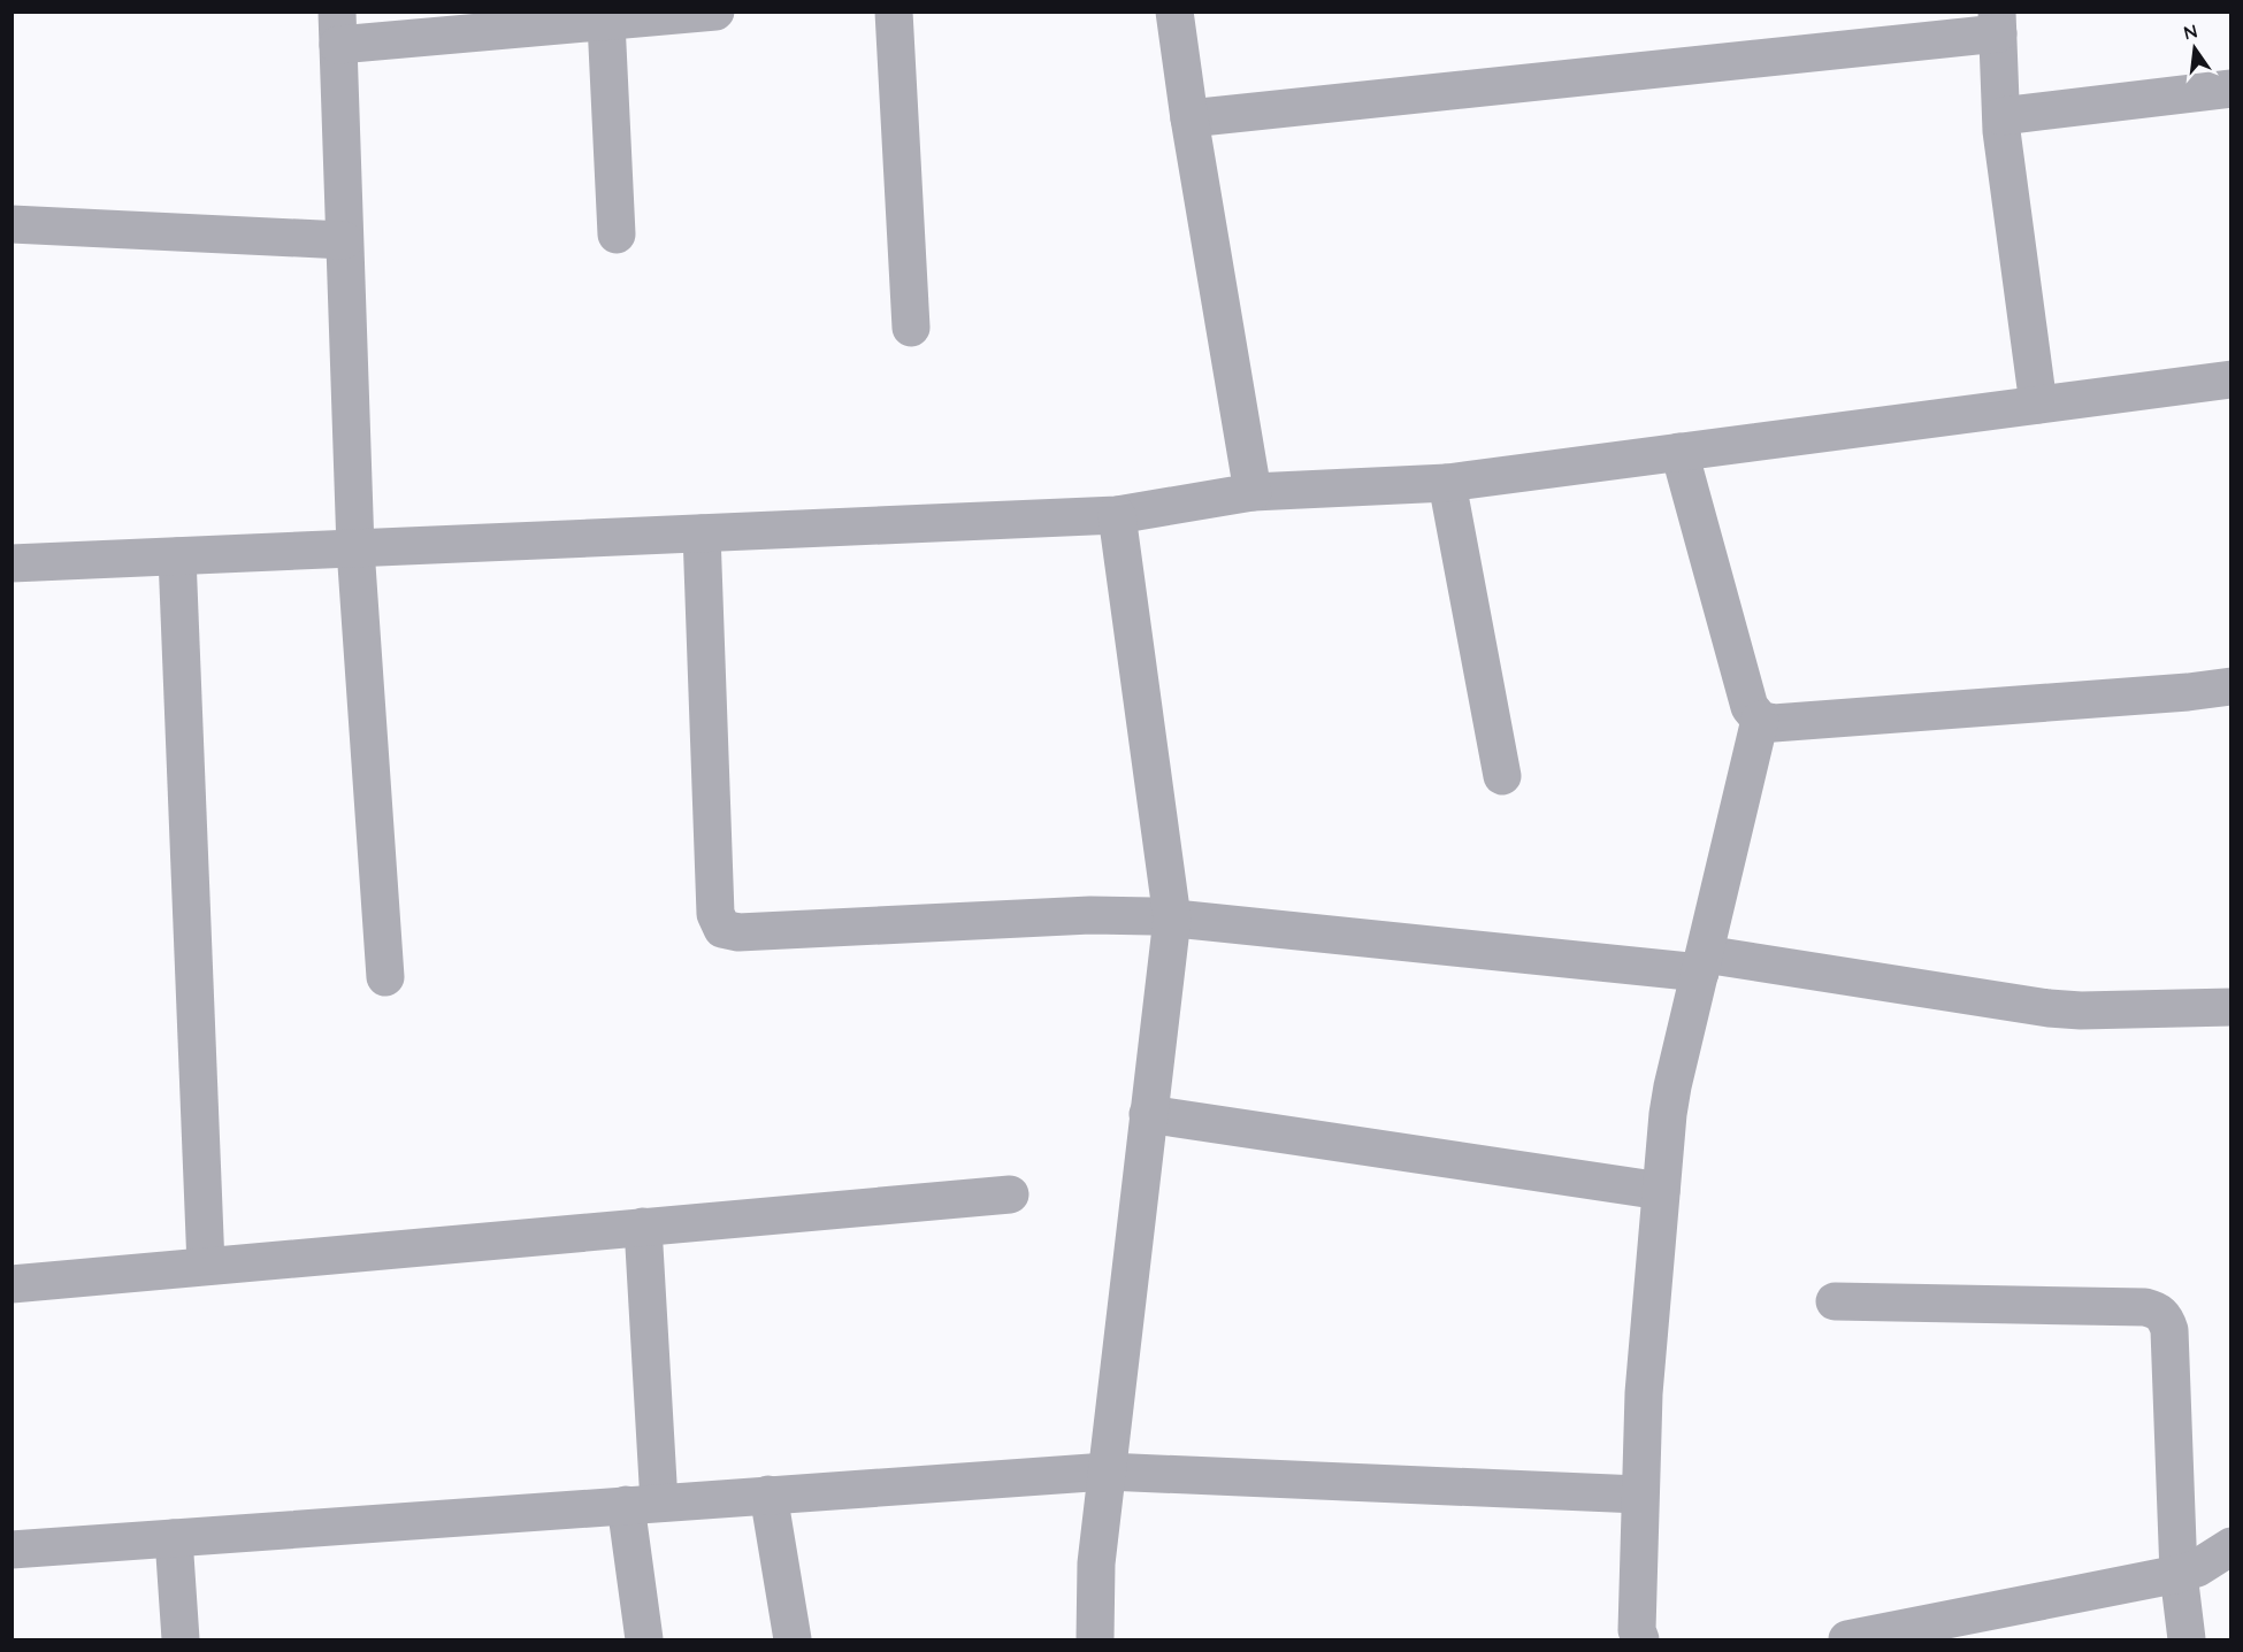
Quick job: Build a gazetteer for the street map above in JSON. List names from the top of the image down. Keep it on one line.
{"north":"top"}
